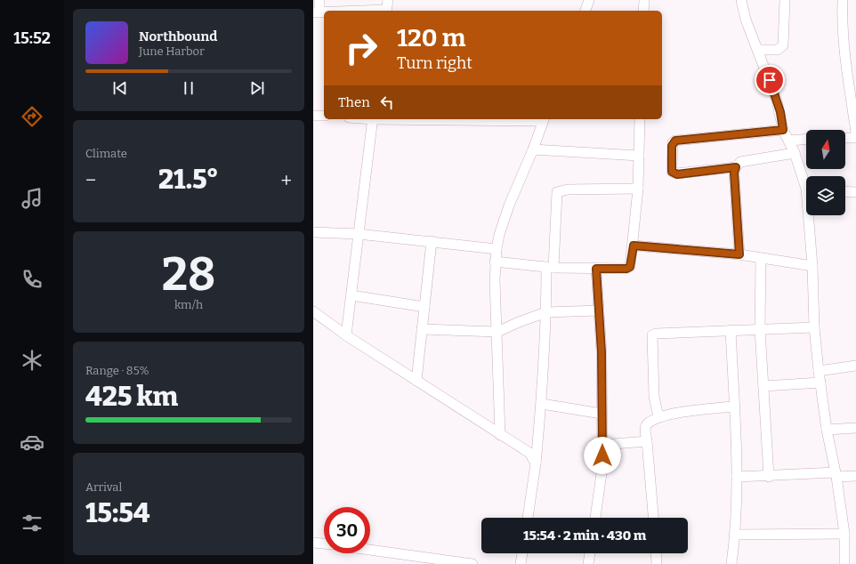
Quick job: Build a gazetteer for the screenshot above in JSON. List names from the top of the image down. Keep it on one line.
{"north":"top","page":{"tabs":"15:52","turn":["120 m","Turn right"],"song":["Northbound","June Harbor"],"then":"Then","tile":["Climate",["28","km/h"],["Range · 85%","425 km"],["Arrival","15:54"]],"heat":["−","21.5°","+"],"limit":"30","trip":"15:54 · 2 min · 430 m"}}
